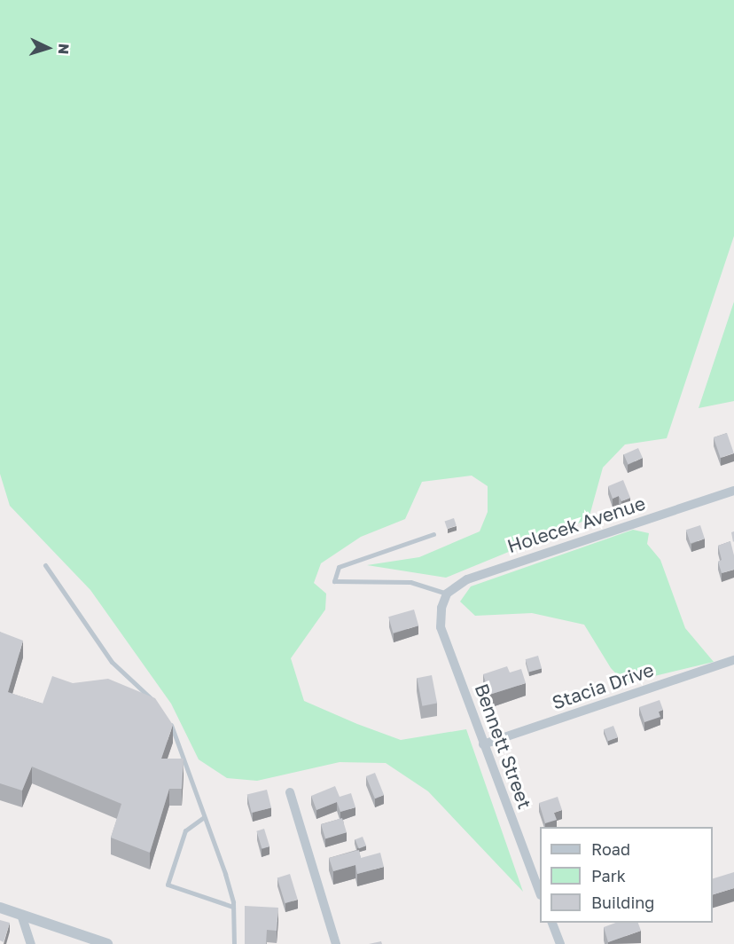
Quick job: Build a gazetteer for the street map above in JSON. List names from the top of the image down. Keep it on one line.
{"streets":{"street":["Holecek Avenue","Stacia Drive","Bennett Street"]},"crossings":[["Holecek Avenue","Bennett Street"],["Stacia Drive","Bennett Street"]],"legend":["Road","Park","Building"],"north":"right"}
